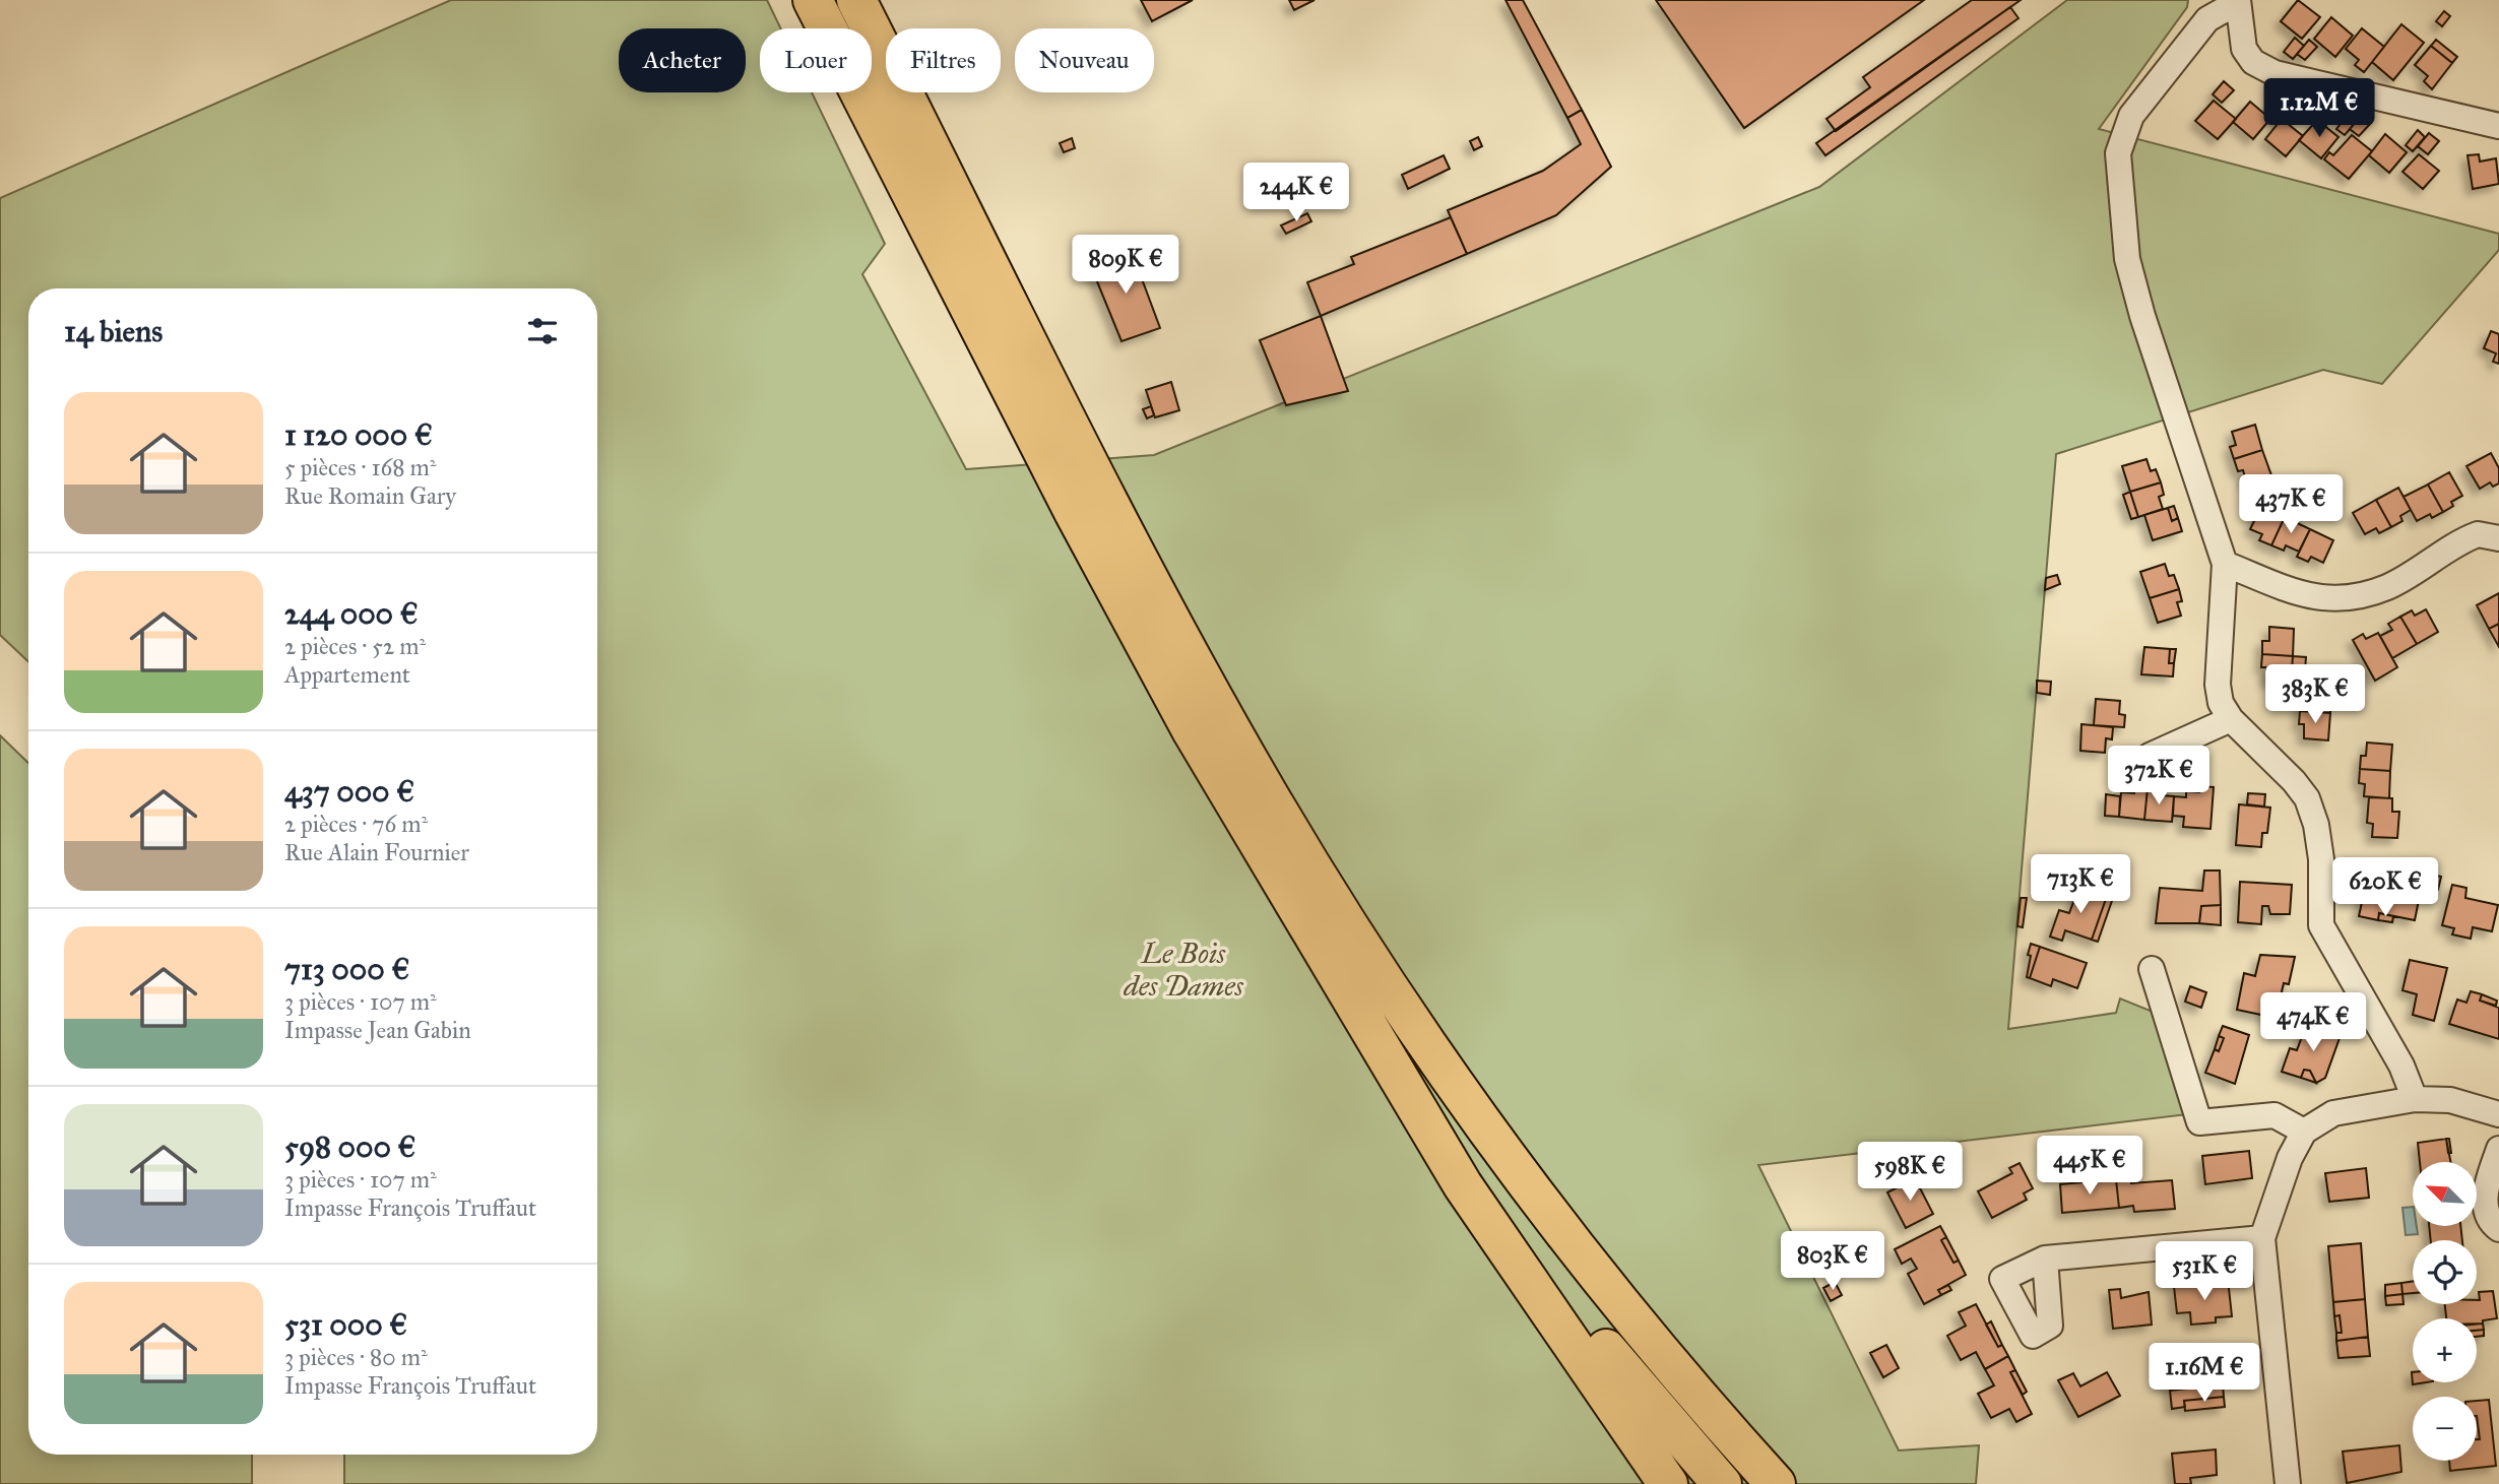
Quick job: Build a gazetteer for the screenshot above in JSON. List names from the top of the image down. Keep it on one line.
{"parks":["Le Bois des Dames"],"north":"top left","page":{"chip":["Acheter","Louer","Filtres","Nouveau"],"price":["1.12M €","244K €","809K €","437K €","383K €","372K €","713K €","620K €","474K €","445K €","598K €","803K €","531K €","1.16M €"],"heading":"14 biens","list":[{"name":"1 120 000 €","note":"5 pièces · 168 m² · Rue Romain Gary"},{"name":"244 000 €","note":"2 pièces · 52 m² · Appartement"},{"name":"437 000 €","note":"2 pièces · 76 m² · Rue Alain Fournier"},{"name":"713 000 €","note":"3 pièces · 107 m² · Impasse Jean Gabin"},{"name":"598 000 €","note":"3 pièces · 107 m² · Impasse François Truffaut"},{"name":"531 000 €","note":"3 pièces · 80 m² · Impasse François Truffaut"}],"map_buttons":["+","−"]}}
